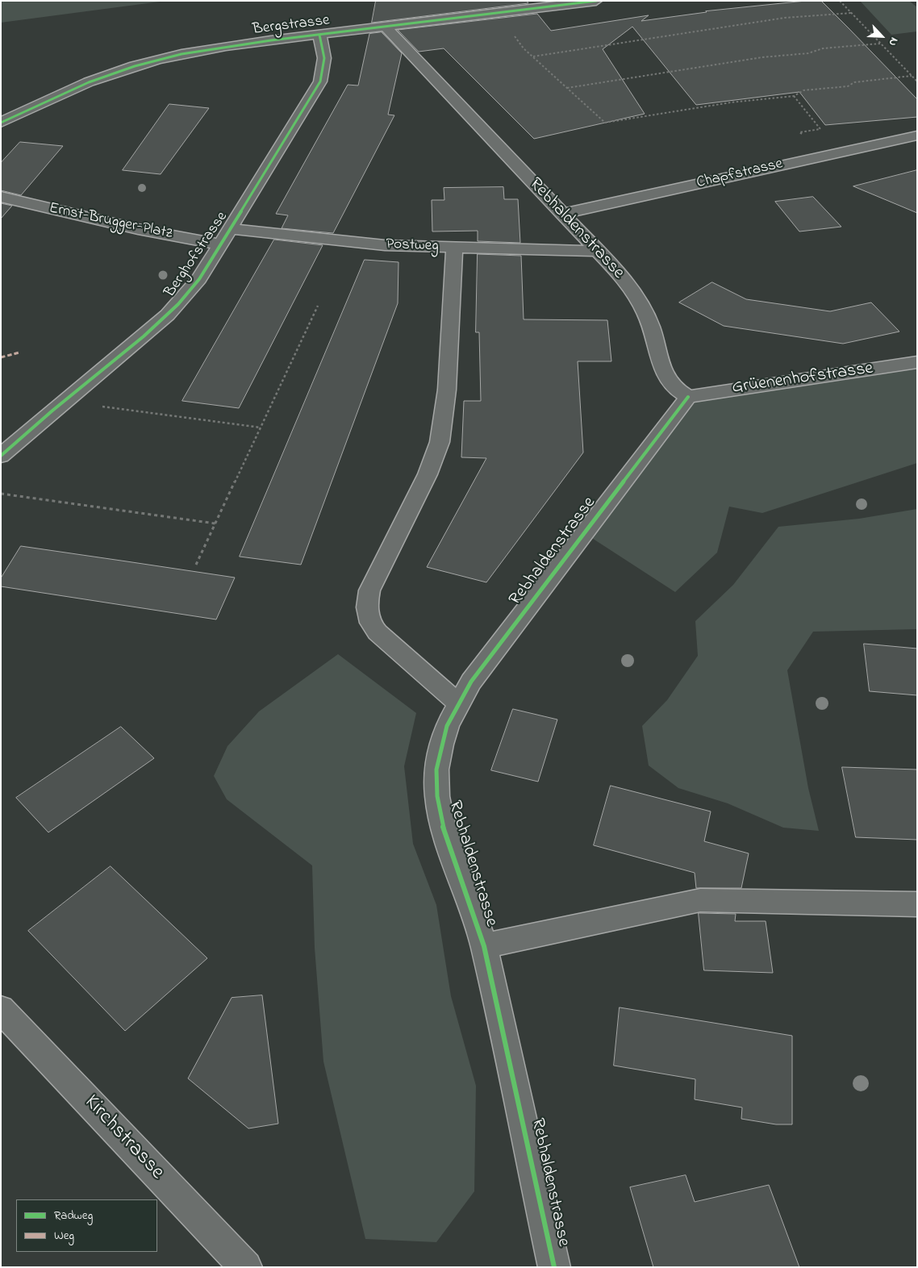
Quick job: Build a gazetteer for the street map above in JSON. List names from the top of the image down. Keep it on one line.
{"streets":{"street":["Bergstrasse","Chapfstrasse","Ernst-Brugger-Platz","Rebhaldenstrasse","Postweg","Berghofstrasse","Grüenenhofstrasse","Kirchstrasse"]},"crossings":[["Bergstrasse","Rebhaldenstrasse"],["Bergstrasse","Berghofstrasse"],["Chapfstrasse","Rebhaldenstrasse"],["Ernst-Brugger-Platz","Postweg"],["Ernst-Brugger-Platz","Berghofstrasse"],["Rebhaldenstrasse","Postweg"],["Rebhaldenstrasse","Grüenenhofstrasse"],["Postweg","Berghofstrasse"]],"legend":["Radweg","Weg"],"north":"bottom right"}
